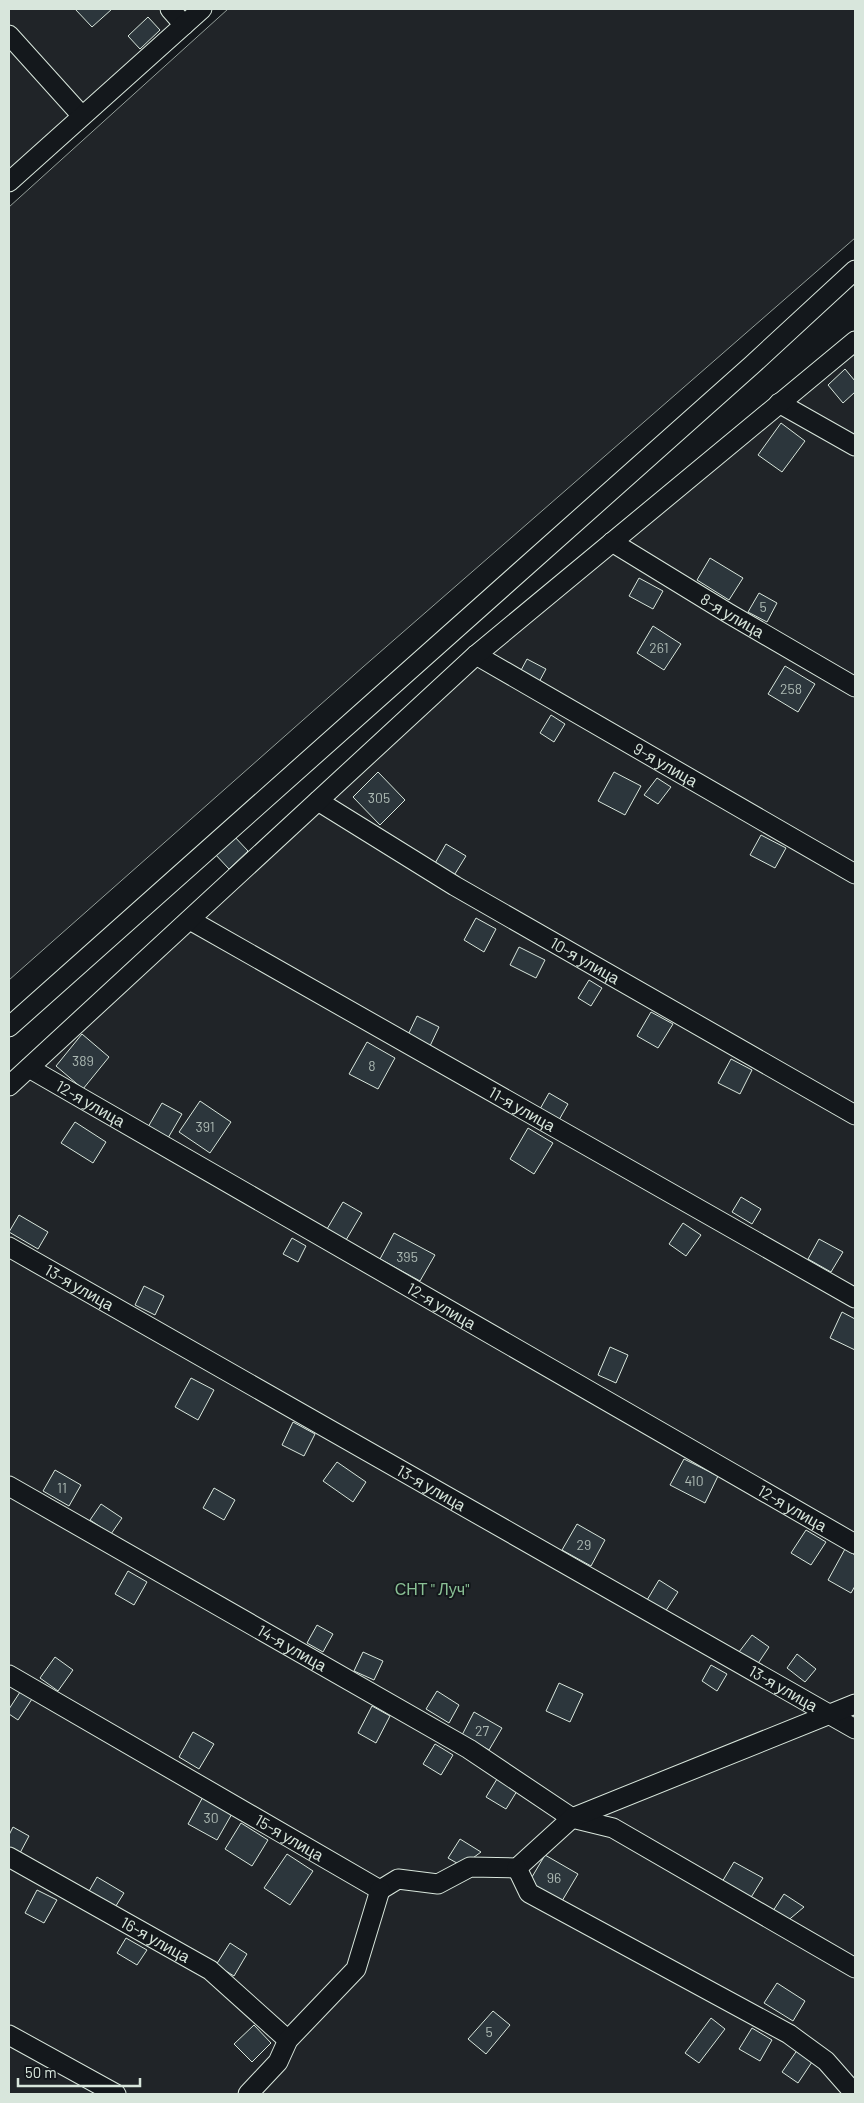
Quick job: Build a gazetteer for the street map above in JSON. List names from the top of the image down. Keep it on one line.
{"streets":{"street":["8-я улица","9-я улица","10-я улица","12-я улица","11-я улица","13-я улица","14-я улица","15-я улица","16-я улица"]},"parks":["СНТ \" Луч\""],"house_numbers":["5","261","258","305","389","8","391","395","410","11","29","27","30","96","5"],"scale_bar":"50 m"}
